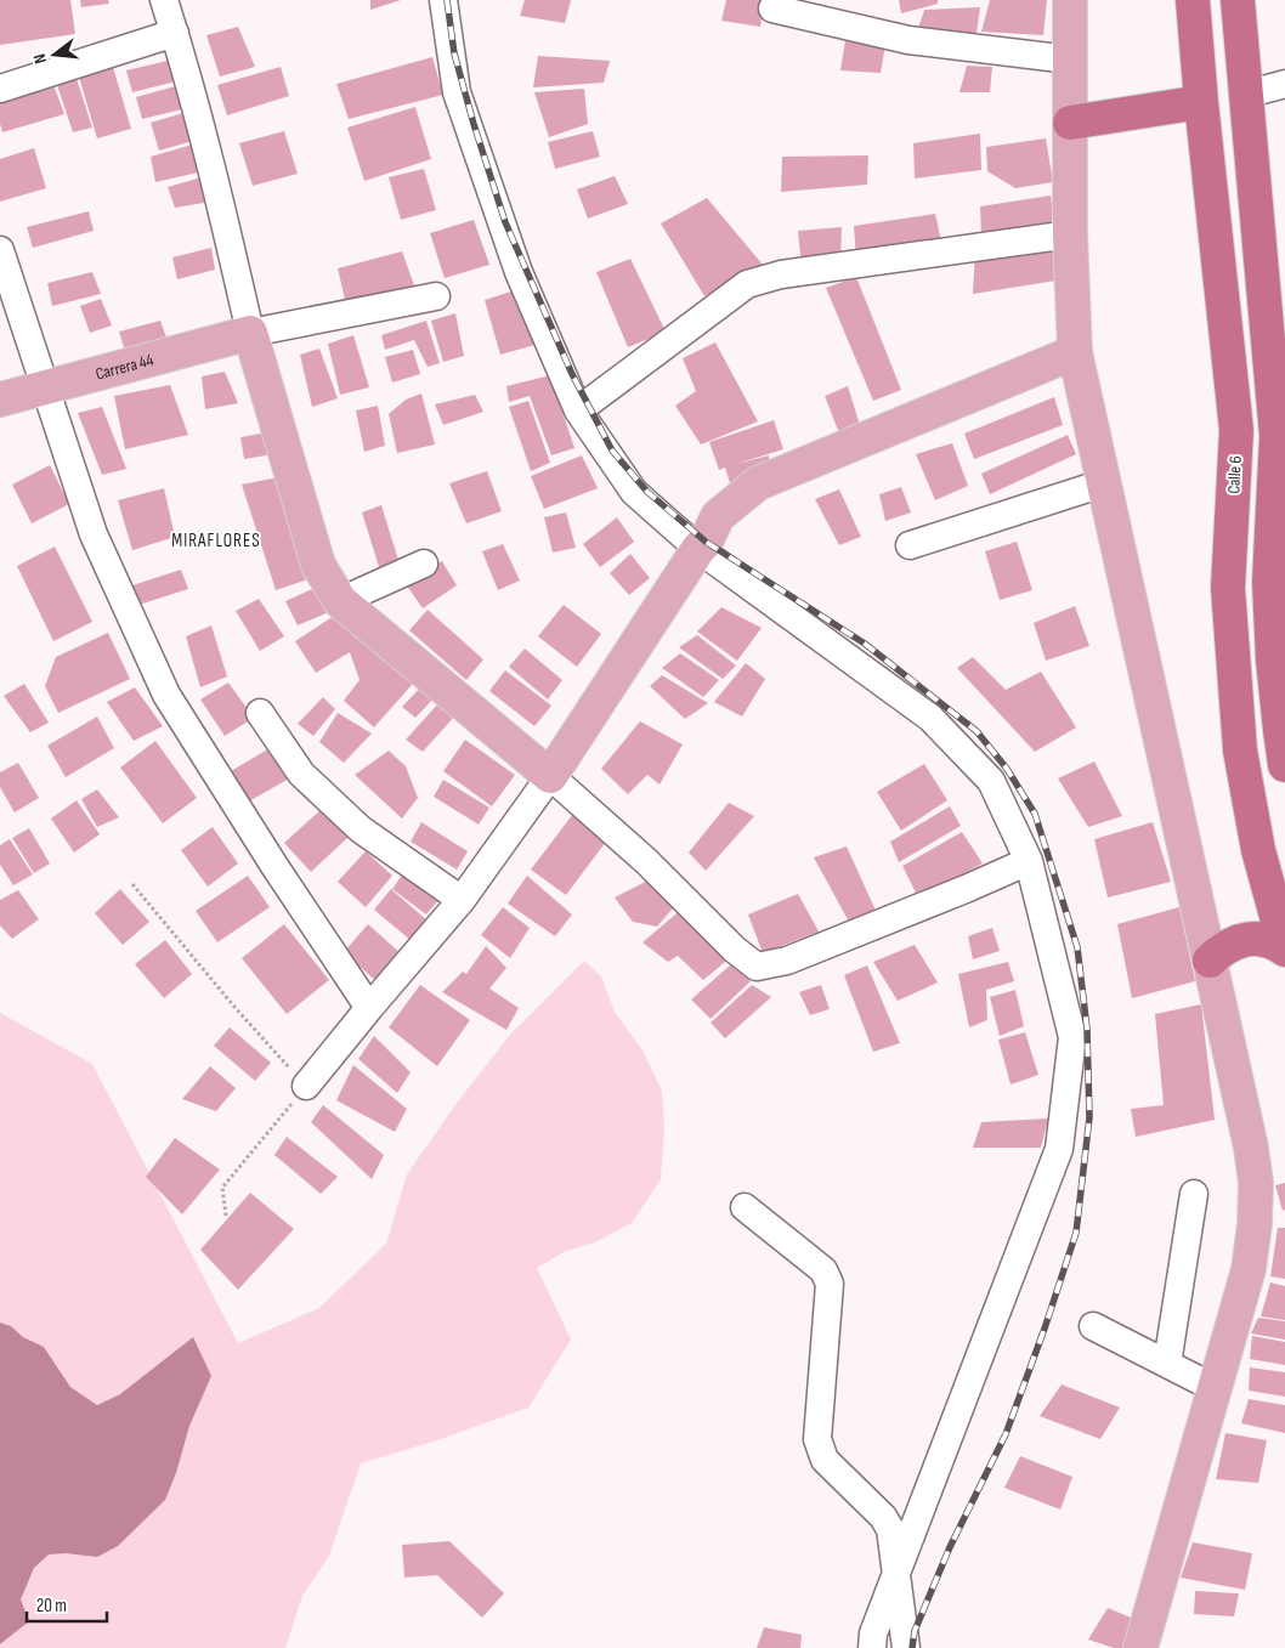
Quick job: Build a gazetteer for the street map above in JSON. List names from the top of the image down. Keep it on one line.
{"streets":{"highway":["Calle 6"],"main road":["Carrera 44"]},"districts":["MIRAFLORES"],"scale_bar":"20 m","north":"left"}
